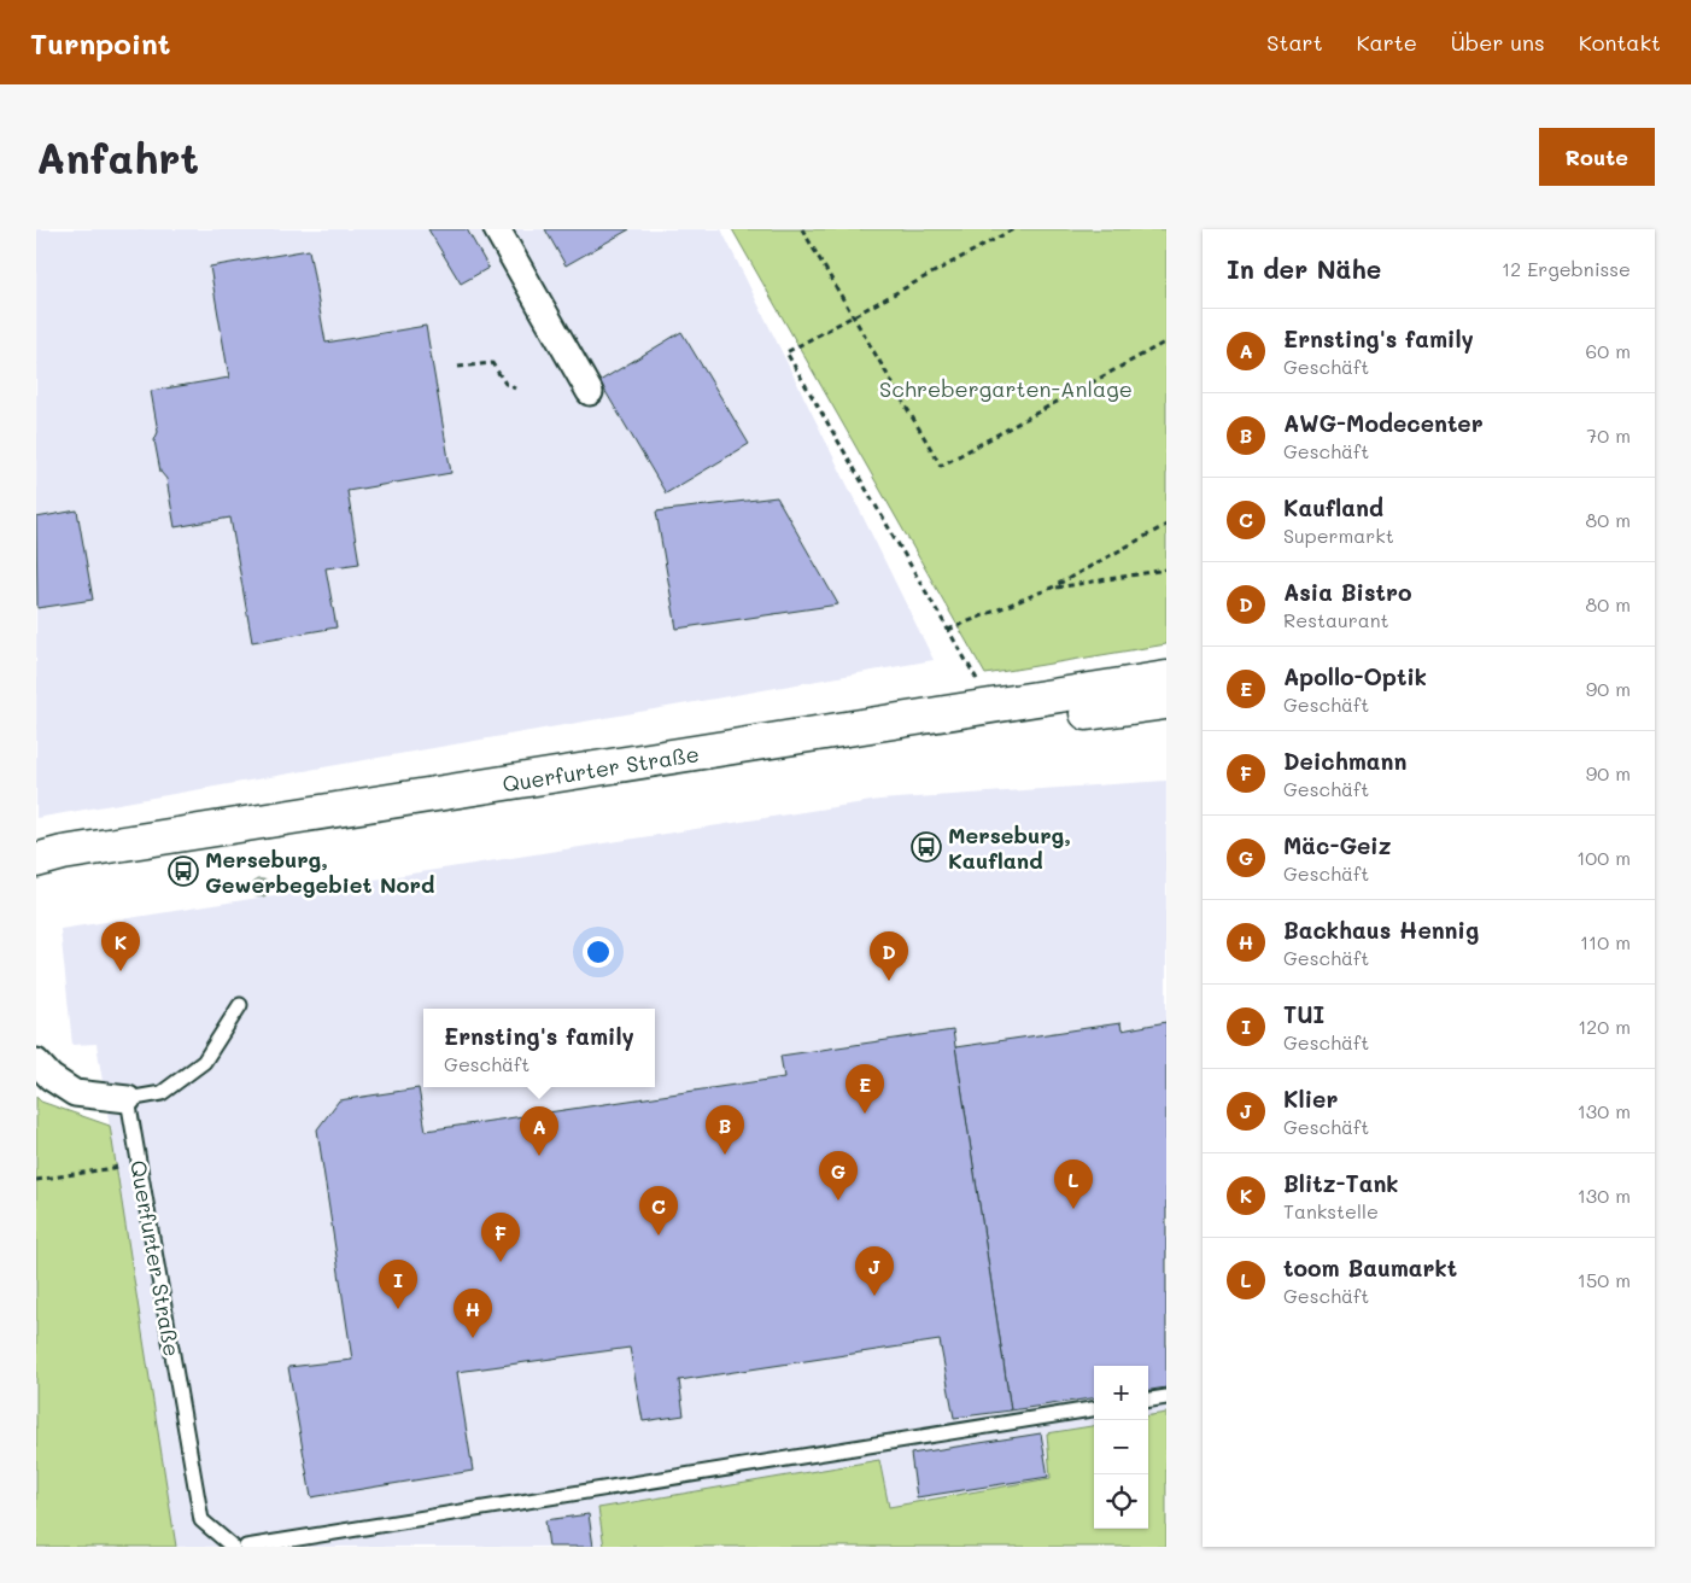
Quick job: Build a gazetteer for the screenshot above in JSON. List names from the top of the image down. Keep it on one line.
{"streets":{"main road":["Querfurter Straße"]},"parks":["Schrebergarten-Anlage"],"places":{"bus stop":["Merseburg, Kaufland","Merseburg, Gewerbegebiet Nord"]},"page":{"header":"Turnpoint","nav":["Start","Karte","Über uns","Kontakt"],"buttons":"Route","title":"Anfahrt","heading":["In der Nähe","12 Ergebnisse"],"list":[{"mark":"A","name":"Ernsting's family","note":"Geschäft","value":"60 m"},{"mark":"B","name":"AWG-Modecenter","note":"Geschäft","value":"70 m"},{"mark":"C","name":"Kaufland","note":"Supermarkt","value":"80 m"},{"mark":"D","name":"Asia Bistro","note":"Restaurant","value":"80 m"},{"mark":"E","name":"Apollo-Optik","note":"Geschäft","value":"90 m"},{"mark":"F","name":"Deichmann","note":"Geschäft","value":"90 m"},{"mark":"G","name":"Mäc-Geiz","note":"Geschäft","value":"100 m"},{"mark":"H","name":"Backhaus Hennig","note":"Geschäft","value":"110 m"},{"mark":"I","name":"TUI","note":"Geschäft","value":"120 m"},{"mark":"J","name":"Klier","note":"Geschäft","value":"130 m"},{"mark":"K","name":"Blitz-Tank","note":"Tankstelle","value":"130 m"},{"mark":"L","name":"toom Baumarkt","note":"Geschäft","value":"150 m"}],"pins":["K","D","E","B","A","G","L","C","F","J","I","H"],"popup":["Ernsting's family","Geschäft"],"map_buttons":["+","−"]}}
